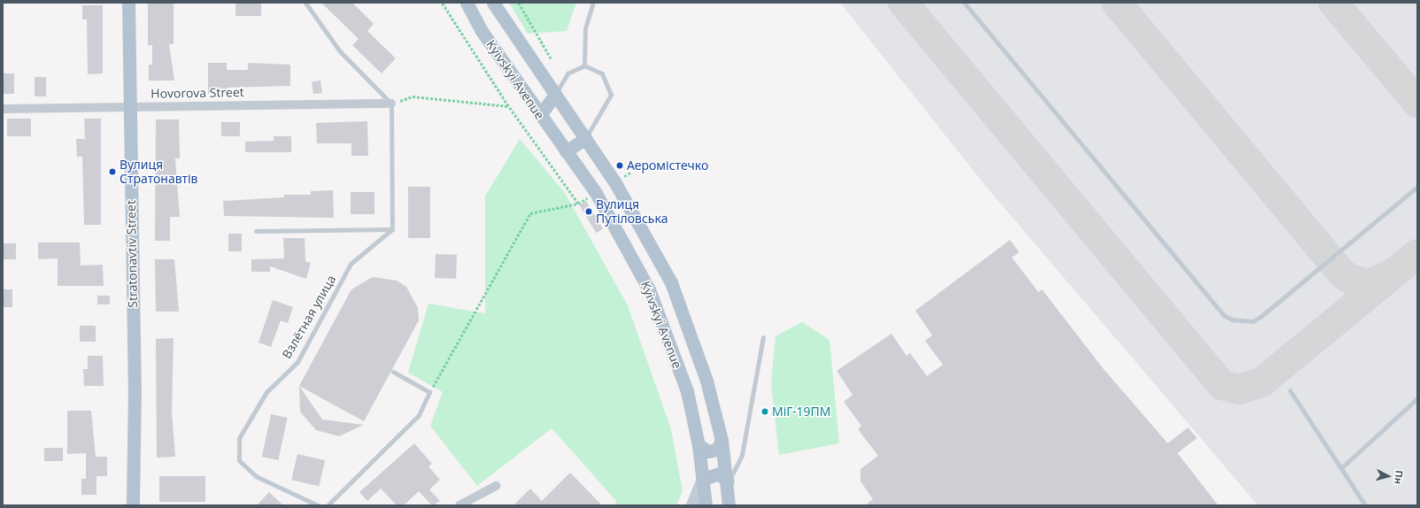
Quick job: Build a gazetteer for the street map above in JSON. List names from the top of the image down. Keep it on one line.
{"streets":{"main road":["Kyivskyi Avenue","Stratonavtiv Street"],"street":["Hovorova Street"],"lane":["Взлётная улица"]},"crossings":[["Hovorova Street","Stratonavtiv Street"]],"places":["Аеромістечко","Вулиця Стратонавтів","Вулиця Путіловська","МіГ-19ПМ"],"north":"right"}
